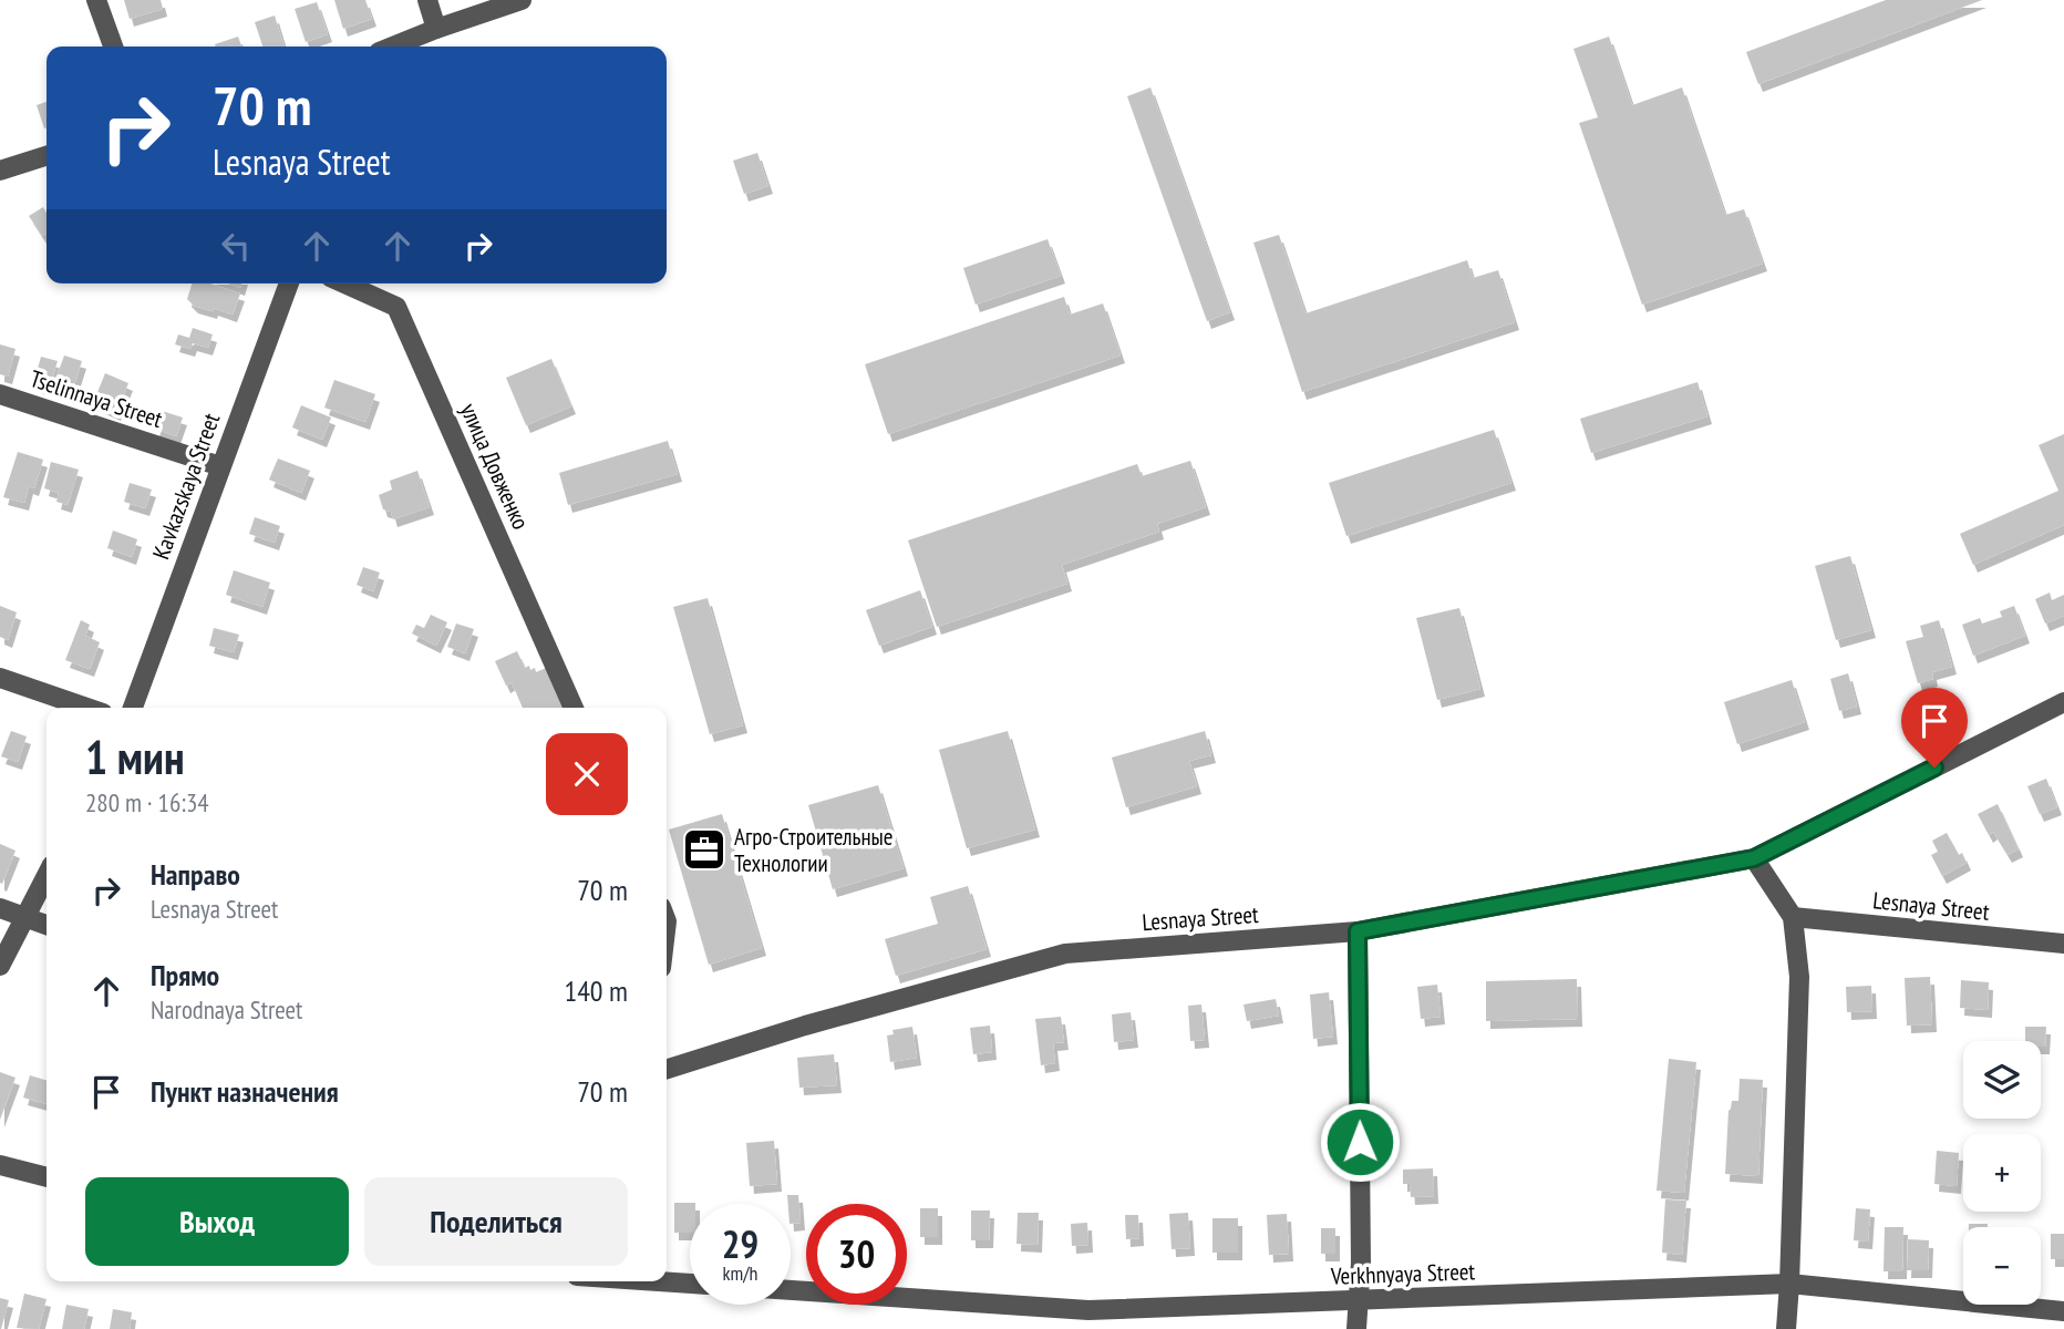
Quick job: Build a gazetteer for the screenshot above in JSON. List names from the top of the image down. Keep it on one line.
{"streets":{"street":["Tselinnaya Street","улица Довженко","Kavkazskaya Street","Lesnaya Street","Verkhnyaya Street"]},"crossings":[["Tselinnaya Street","Kavkazskaya Street"]],"places":{"office":["Агро-Строительные Технологии"]},"page":{"turn":["70 m","Lesnaya Street"],"heading":["1 мин","280 m · 16:34"],"list":[{"name":"Направо","note":"Lesnaya Street","value":"70 m"},{"name":"Прямо","note":"Narodnaya Street","value":"140 m"},{"name":"Пункт назначения","value":"70 m"}],"map_buttons":["+","−"],"buttons":["Выход","Поделиться"],"speed":"29 km/h","limit":"30"}}
